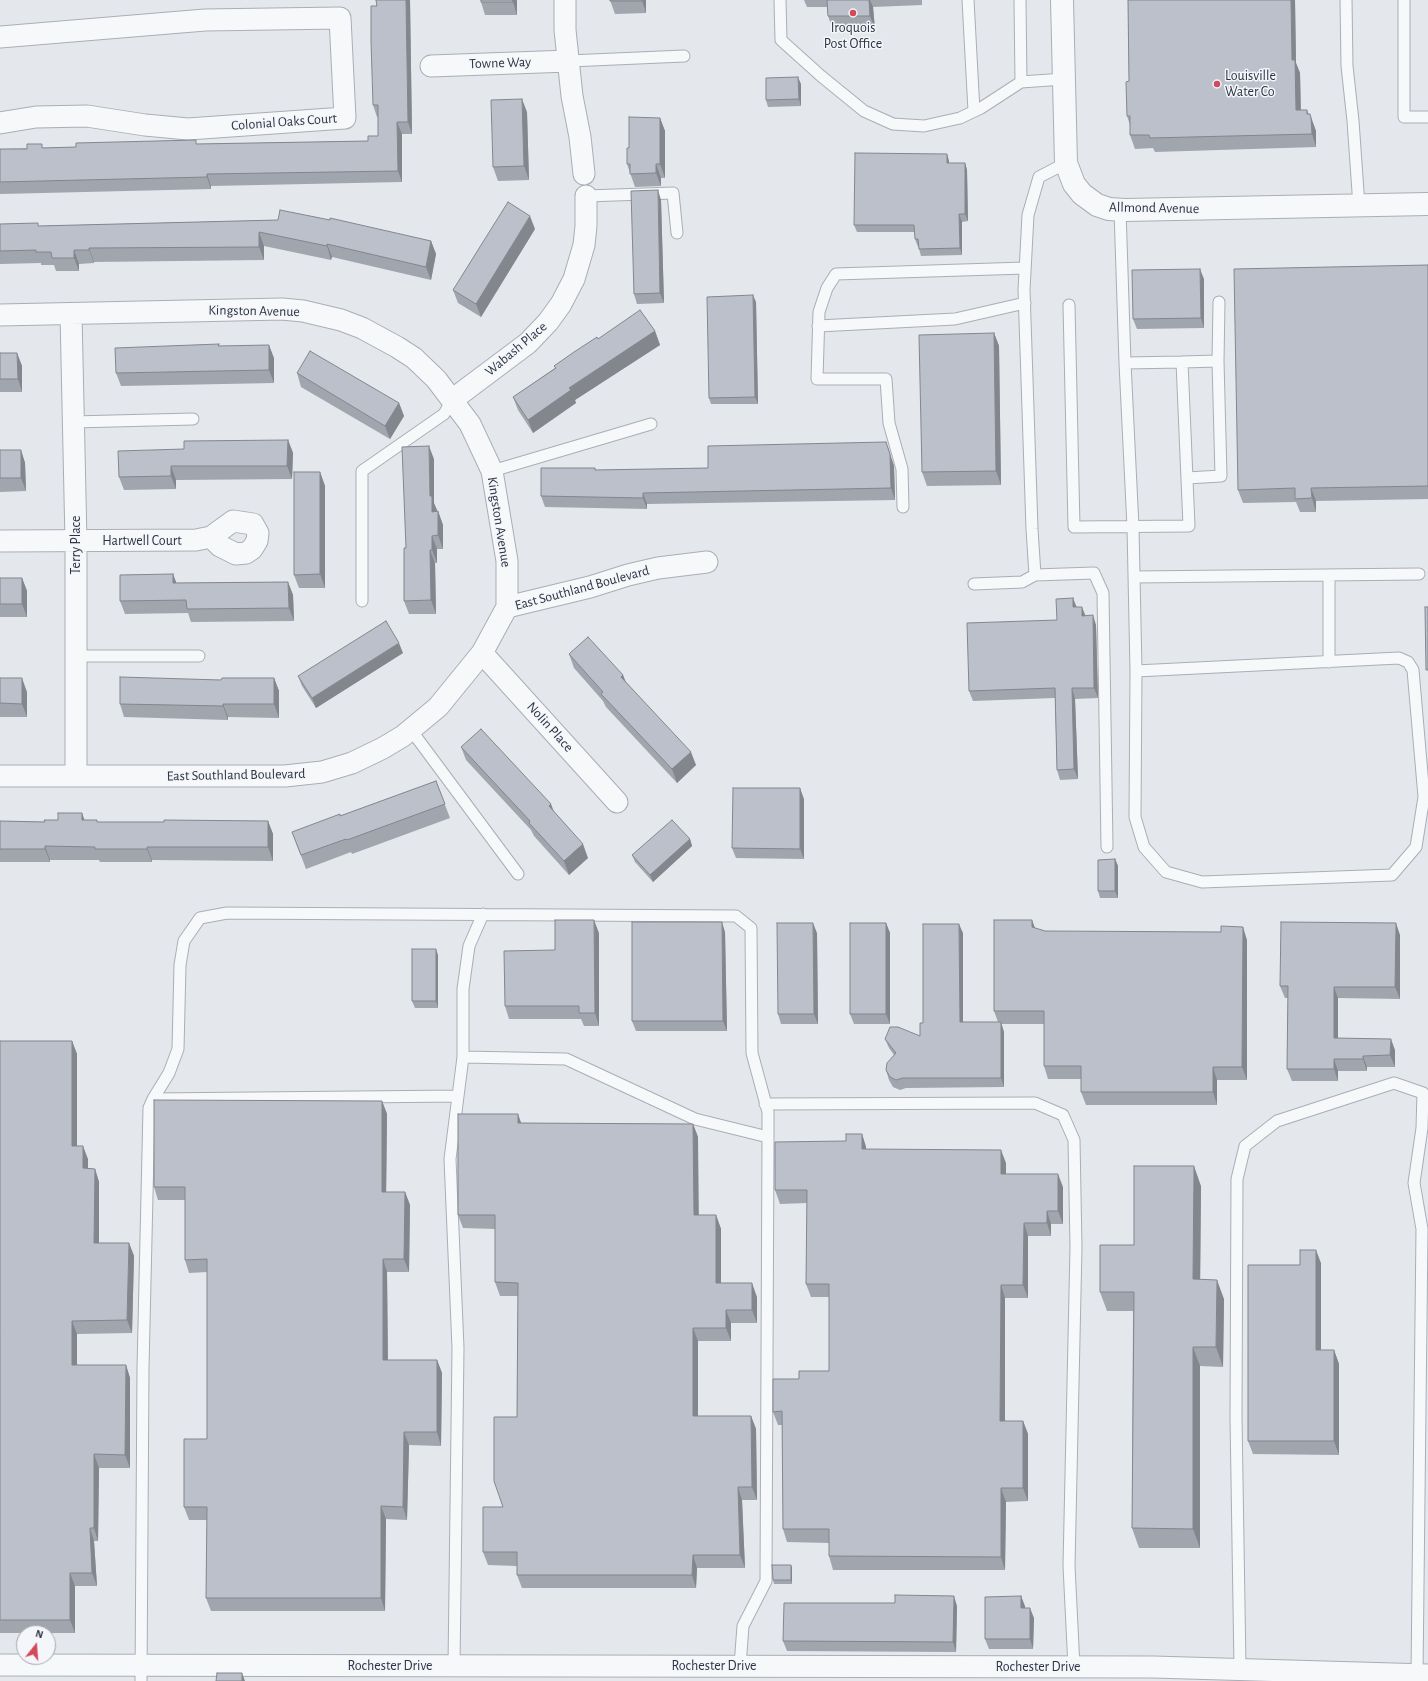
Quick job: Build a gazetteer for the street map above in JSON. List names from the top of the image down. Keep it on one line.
{"streets":{"street":["Towne Way","Colonial Oaks Court","Allmond Avenue","Kingston Avenue","Wabash Place","Hartwell Court","Terry Place","East Southland Boulevard","Nolin Place","Rochester Drive"]},"crossings":[["Kingston Avenue","Wabash Place"],["Kingston Avenue","Terry Place"],["Kingston Avenue","East Southland Boulevard"],["Hartwell Court","Terry Place"],["Terry Place","East Southland Boulevard"],["East Southland Boulevard","Nolin Place"]],"places":["Iroquois Post Office","Louisville Water Co"],"north":"top"}
